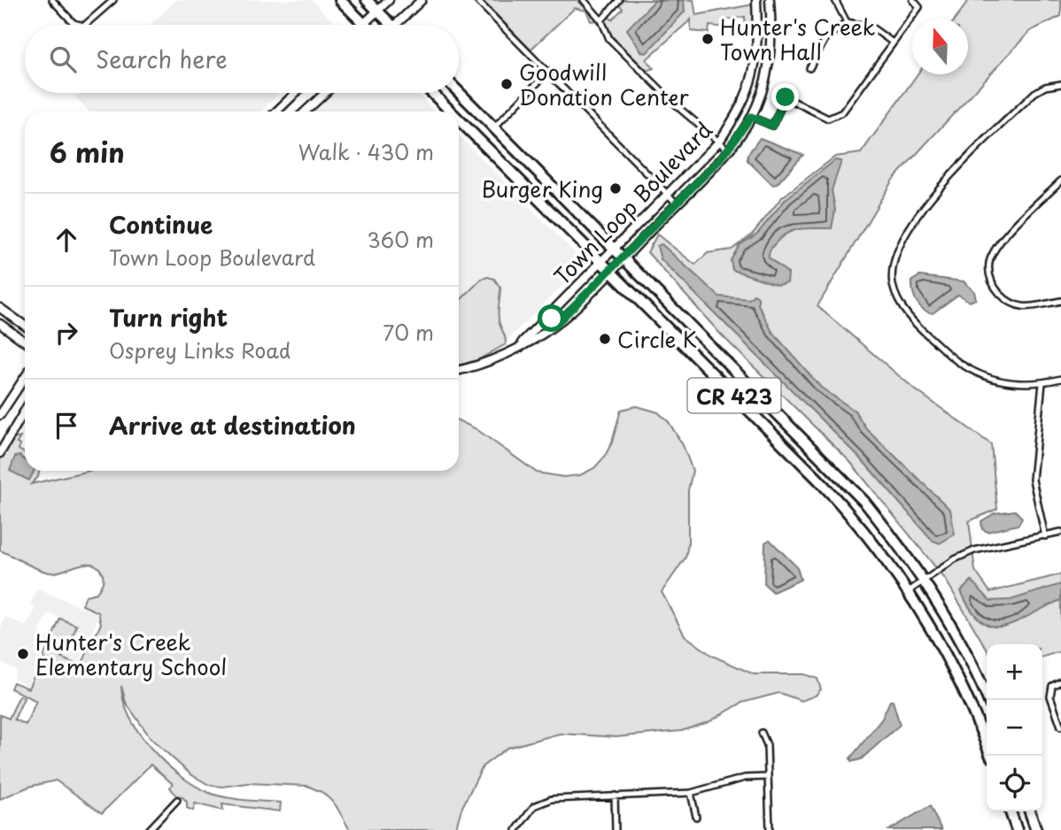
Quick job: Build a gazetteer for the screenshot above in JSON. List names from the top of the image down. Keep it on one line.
{"streets":{"highway":["CR 423"],"street":["Town Loop Boulevard"]},"crossings":[["Town Loop Boulevard","CR 423"]],"places":["Hunter's Creek Town Hall","Goodwill Donation Center","Burger King","Circle K","Hunter's Creek Elementary School"],"north":"top","page":{"search":"Search here","heading":["6 min","Walk · 430 m"],"list":[["Continue","Town Loop Boulevard","360 m"],["Turn right","Osprey Links Road","70 m"],"Arrive at destination"],"map_buttons":["+","−"]}}
